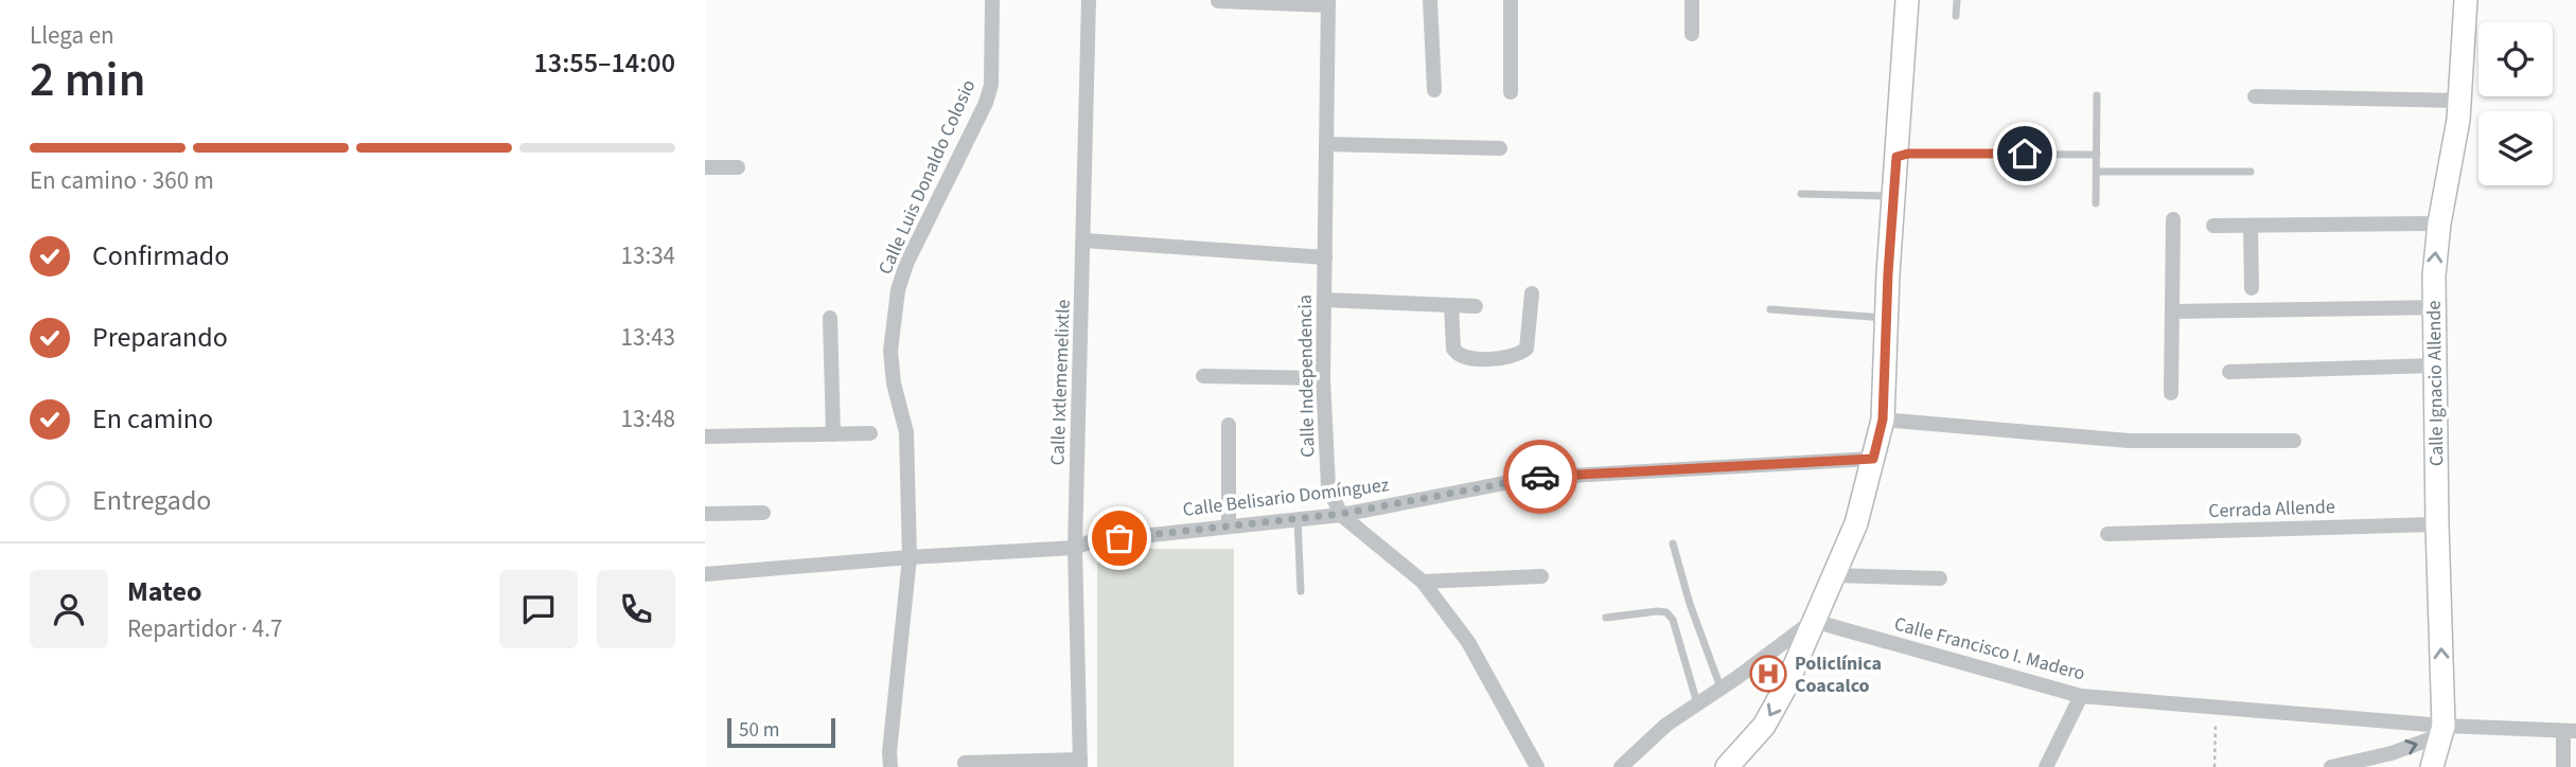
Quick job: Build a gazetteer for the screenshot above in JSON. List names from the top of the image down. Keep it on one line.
{"streets":{"street":["Calle Luis Donaldo Colosio","Calle Independencia","Calle Ixtlememelixtle","Calle Ignacio Allende","Calle Belisario Domínguez","Cerrada Allende","Calle Francisco I. Madero"]},"crossings":[["Calle Luis Donaldo Colosio","Calle Belisario Domínguez"],["Calle Independencia","Calle Belisario Domínguez"],["Calle Ixtlememelixtle","Calle Belisario Domínguez"],["Calle Ignacio Allende","Cerrada Allende"],["Calle Ignacio Allende","Calle Francisco I. Madero"]],"one_way":["Calle Ignacio Allende"],"places":{"hospital":["Policlínica Coacalco"]},"scale_bar":"50 m","page":{"heading":["2 min","Llega en","13:55–14:00"],"panel":["Mateo","Repartidor · 4.7"],"bar":"En camino · 360 m","list":[["Confirmado","13:34"],["Preparando","13:43"],["En camino","13:48"],"Entregado"],"scale":"50 m"}}
